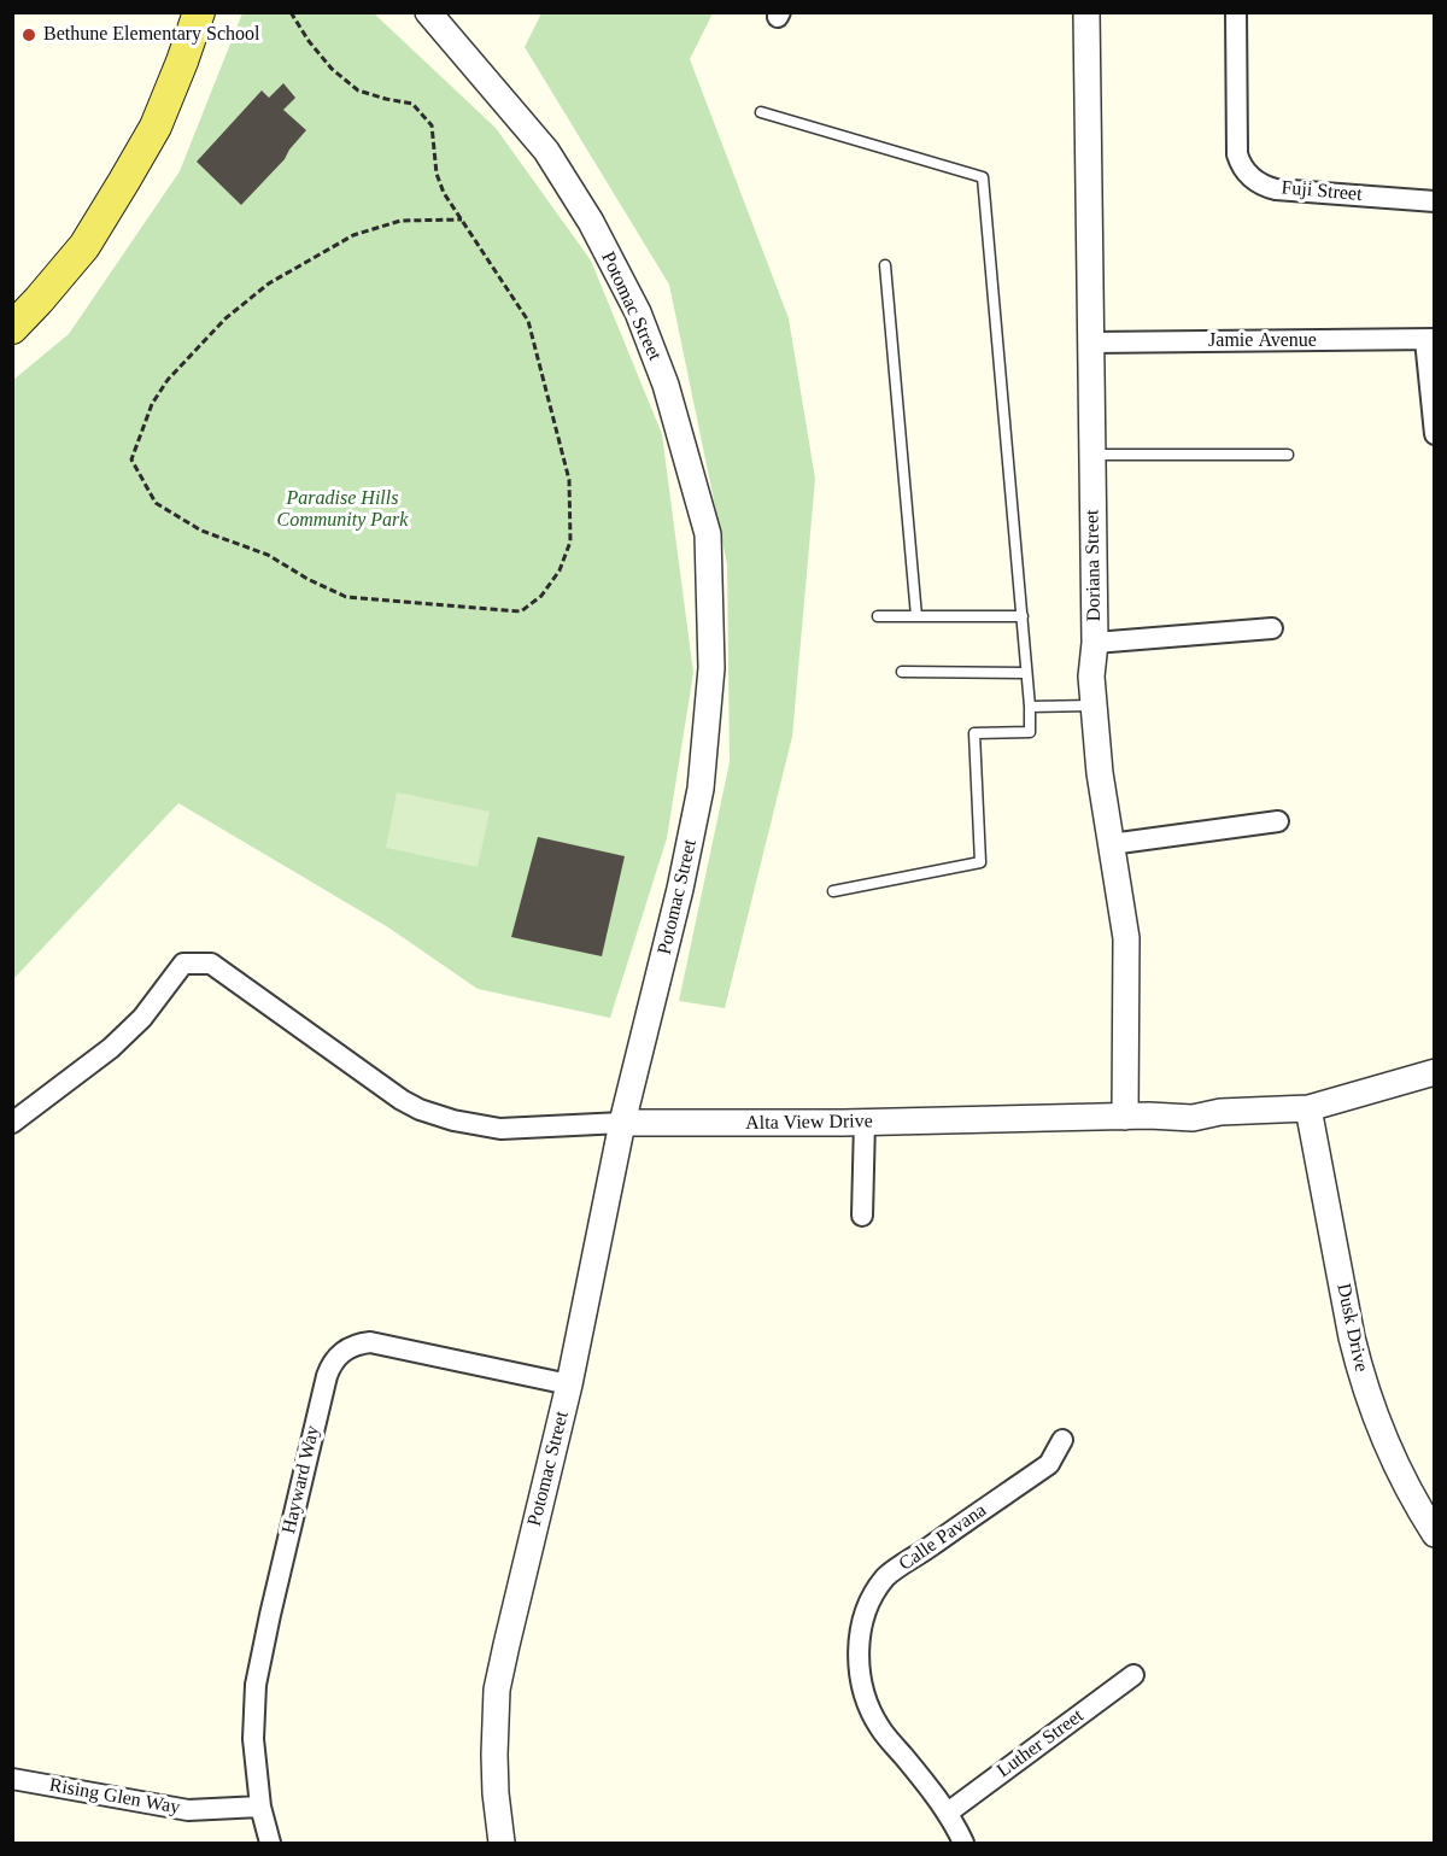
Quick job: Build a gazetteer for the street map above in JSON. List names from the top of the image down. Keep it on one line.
{"streets":{"street":["Fuji Street","Potomac Street","Jamie Avenue","Doriana Street","Alta View Drive","Dusk Drive","Hayward Way","Calle Pavana","Luther Street","Rising Glen Way"]},"crossings":[["Potomac Street","Alta View Drive"],["Potomac Street","Hayward Way"],["Jamie Avenue","Doriana Street"],["Doriana Street","Alta View Drive"],["Alta View Drive","Dusk Drive"],["Hayward Way","Rising Glen Way"],["Calle Pavana","Luther Street"]],"parks":["Paradise Hills Community Park"],"places":["Bethune Elementary School"]}
